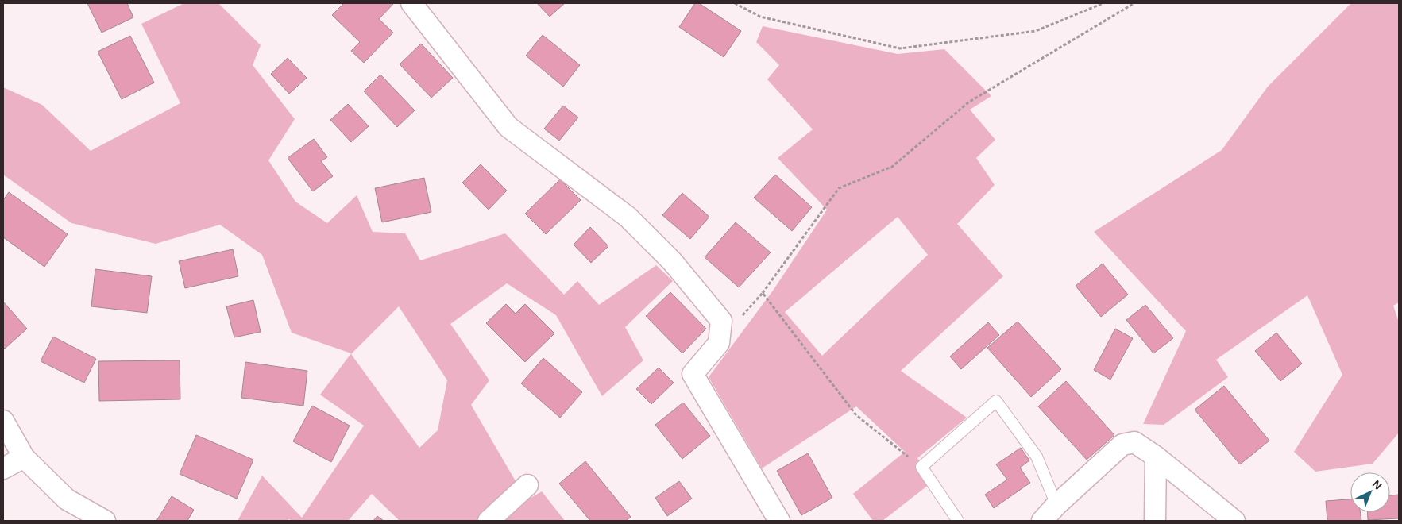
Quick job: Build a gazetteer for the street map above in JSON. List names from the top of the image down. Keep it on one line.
{"north":"top right"}
